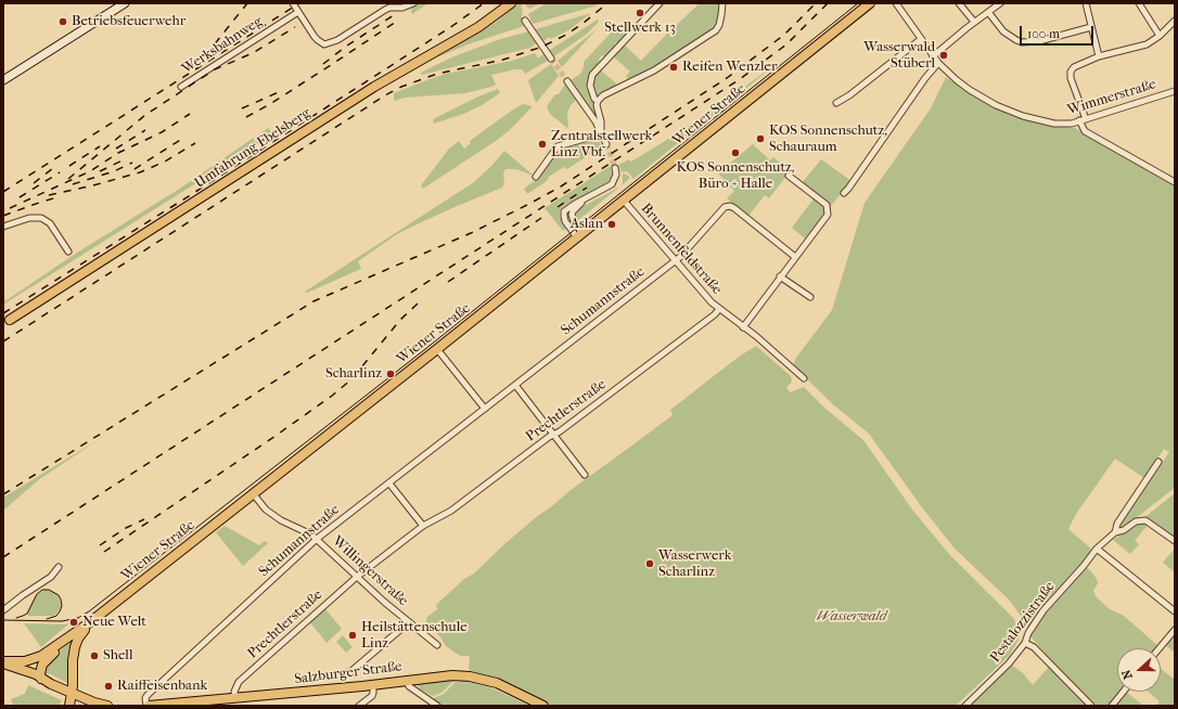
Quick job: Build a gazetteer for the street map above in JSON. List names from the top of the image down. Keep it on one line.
{"streets":{"main road":["Wiener Straße","Umfahrung Ebelsberg","Salzburger Straße"],"street":["Werksbahnweg","Wimmerstraße","Brunnenfeldstraße","Schumannstraße","Prechtlerstraße","Willingerstraße","Pestalozzistraße"]},"crossings":[["Wiener Straße","Brunnenfeldstraße"],["Wiener Straße","Willingerstraße"],["Brunnenfeldstraße","Schumannstraße"],["Brunnenfeldstraße","Prechtlerstraße"],["Schumannstraße","Willingerstraße"],["Schumannstraße","Salzburger Straße"],["Prechtlerstraße","Willingerstraße"],["Prechtlerstraße","Salzburger Straße"]],"parks":["Wasserwald"],"places":["Stellwerk 13","Betriebsfeuerwehr","Wasserwald Stüberl","Reifen Wenzler","KOS Sonnenschutz, Schauraum","Zentralstellwerk Linz Vbf.","KOS Sonnenschutz, Büro + Halle","Aslan","Scharlinz","Wasserwerk Scharlinz","Neue Welt","Heilstättenschule Linz","Shell","Raiffeisenbank"],"scale_bar":"100 m","north":"left"}
